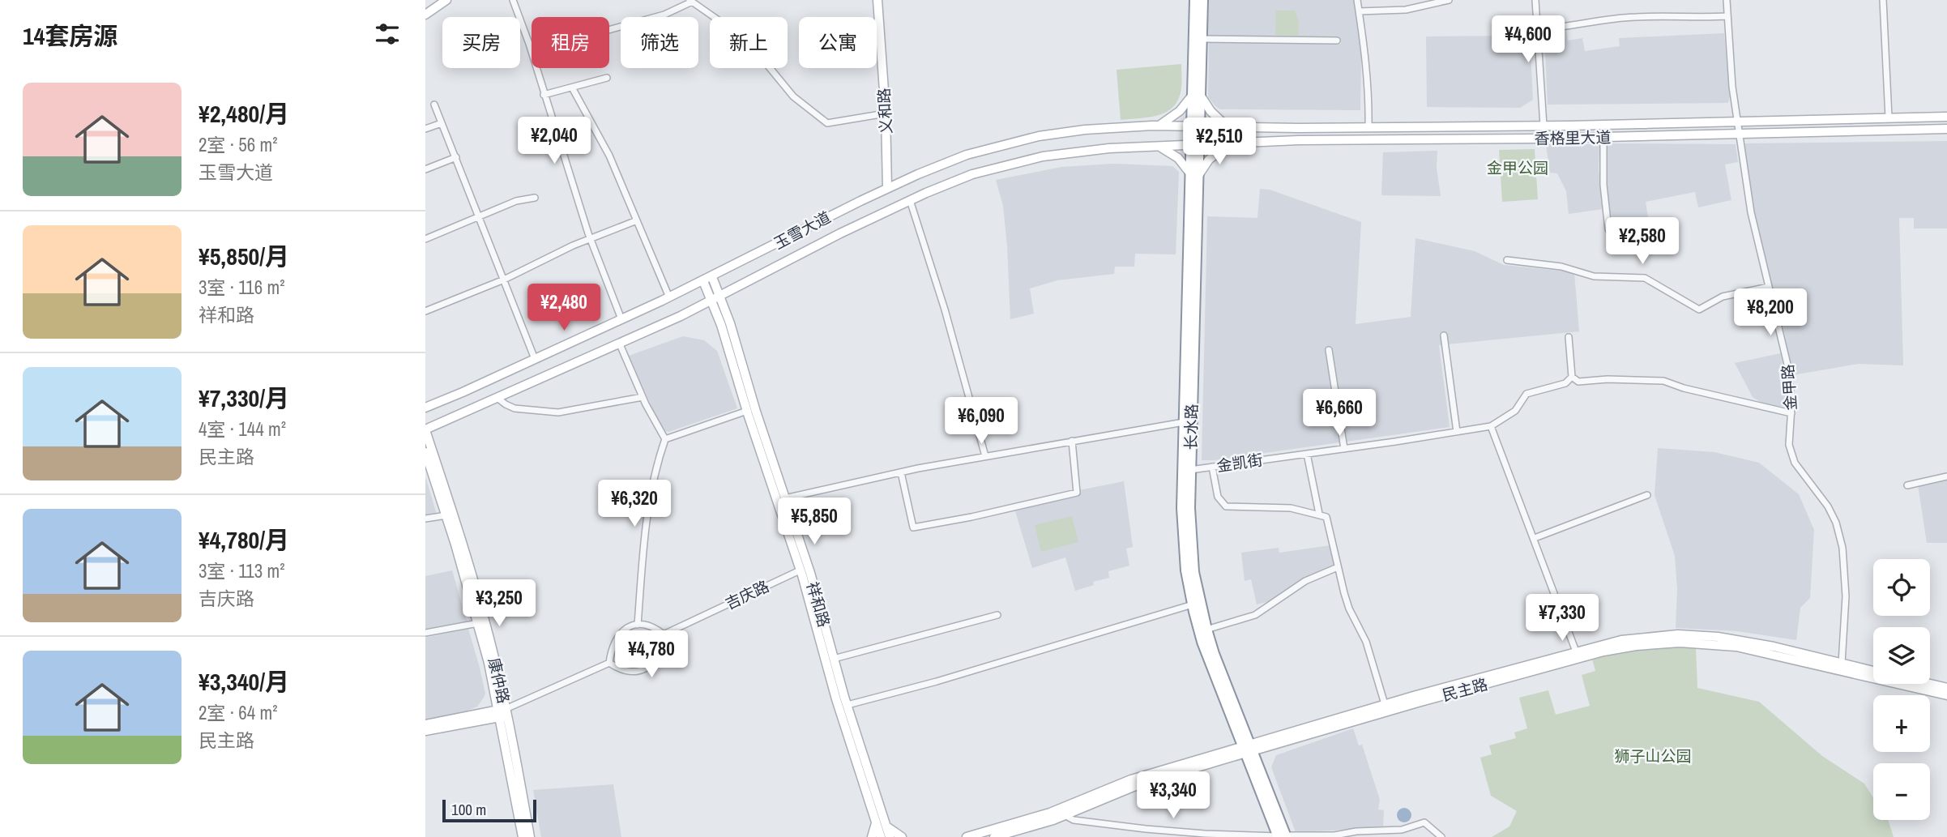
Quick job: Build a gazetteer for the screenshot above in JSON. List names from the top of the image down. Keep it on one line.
{"streets":{"highway":["长水路"],"main road":["义和路","香格里大道","玉雪大道","祥和路","康仲路","民主路"],"street":["金甲路","金凯街","吉庆路"]},"crossings":[["义和路","玉雪大道"],["香格里大道","玉雪大道"],["香格里大道","金甲路"],["香格里大道","长水路"],["玉雪大道","长水路"],["玉雪大道","祥和路"],["玉雪大道","康仲路"],["金甲路","民主路"],["长水路","金凯街"],["长水路","民主路"],["吉庆路","祥和路"]],"parks":["金甲公园","狮子山公园"],"scale_bar":"100 m","page":{"heading":"14套房源","price":["¥4,600","¥2,040","¥2,510","¥2,580","¥2,480","¥8,200","¥6,660","¥6,090","¥6,320","¥5,850","¥3,250","¥7,330","¥4,780","¥3,340"],"chip":["买房","租房","筛选","新上","公寓"],"list":[{"name":"¥2,480/月","note":"2室 · 56 m² · 玉雪大道"},{"name":"¥5,850/月","note":"3室 · 116 m² · 祥和路"},{"name":"¥7,330/月","note":"4室 · 144 m² · 民主路"},{"name":"¥4,780/月","note":"3室 · 113 m² · 吉庆路"},{"name":"¥3,340/月","note":"2室 · 64 m² · 民主路"}],"map_buttons":["+","−"],"scale":"100 m"}}
